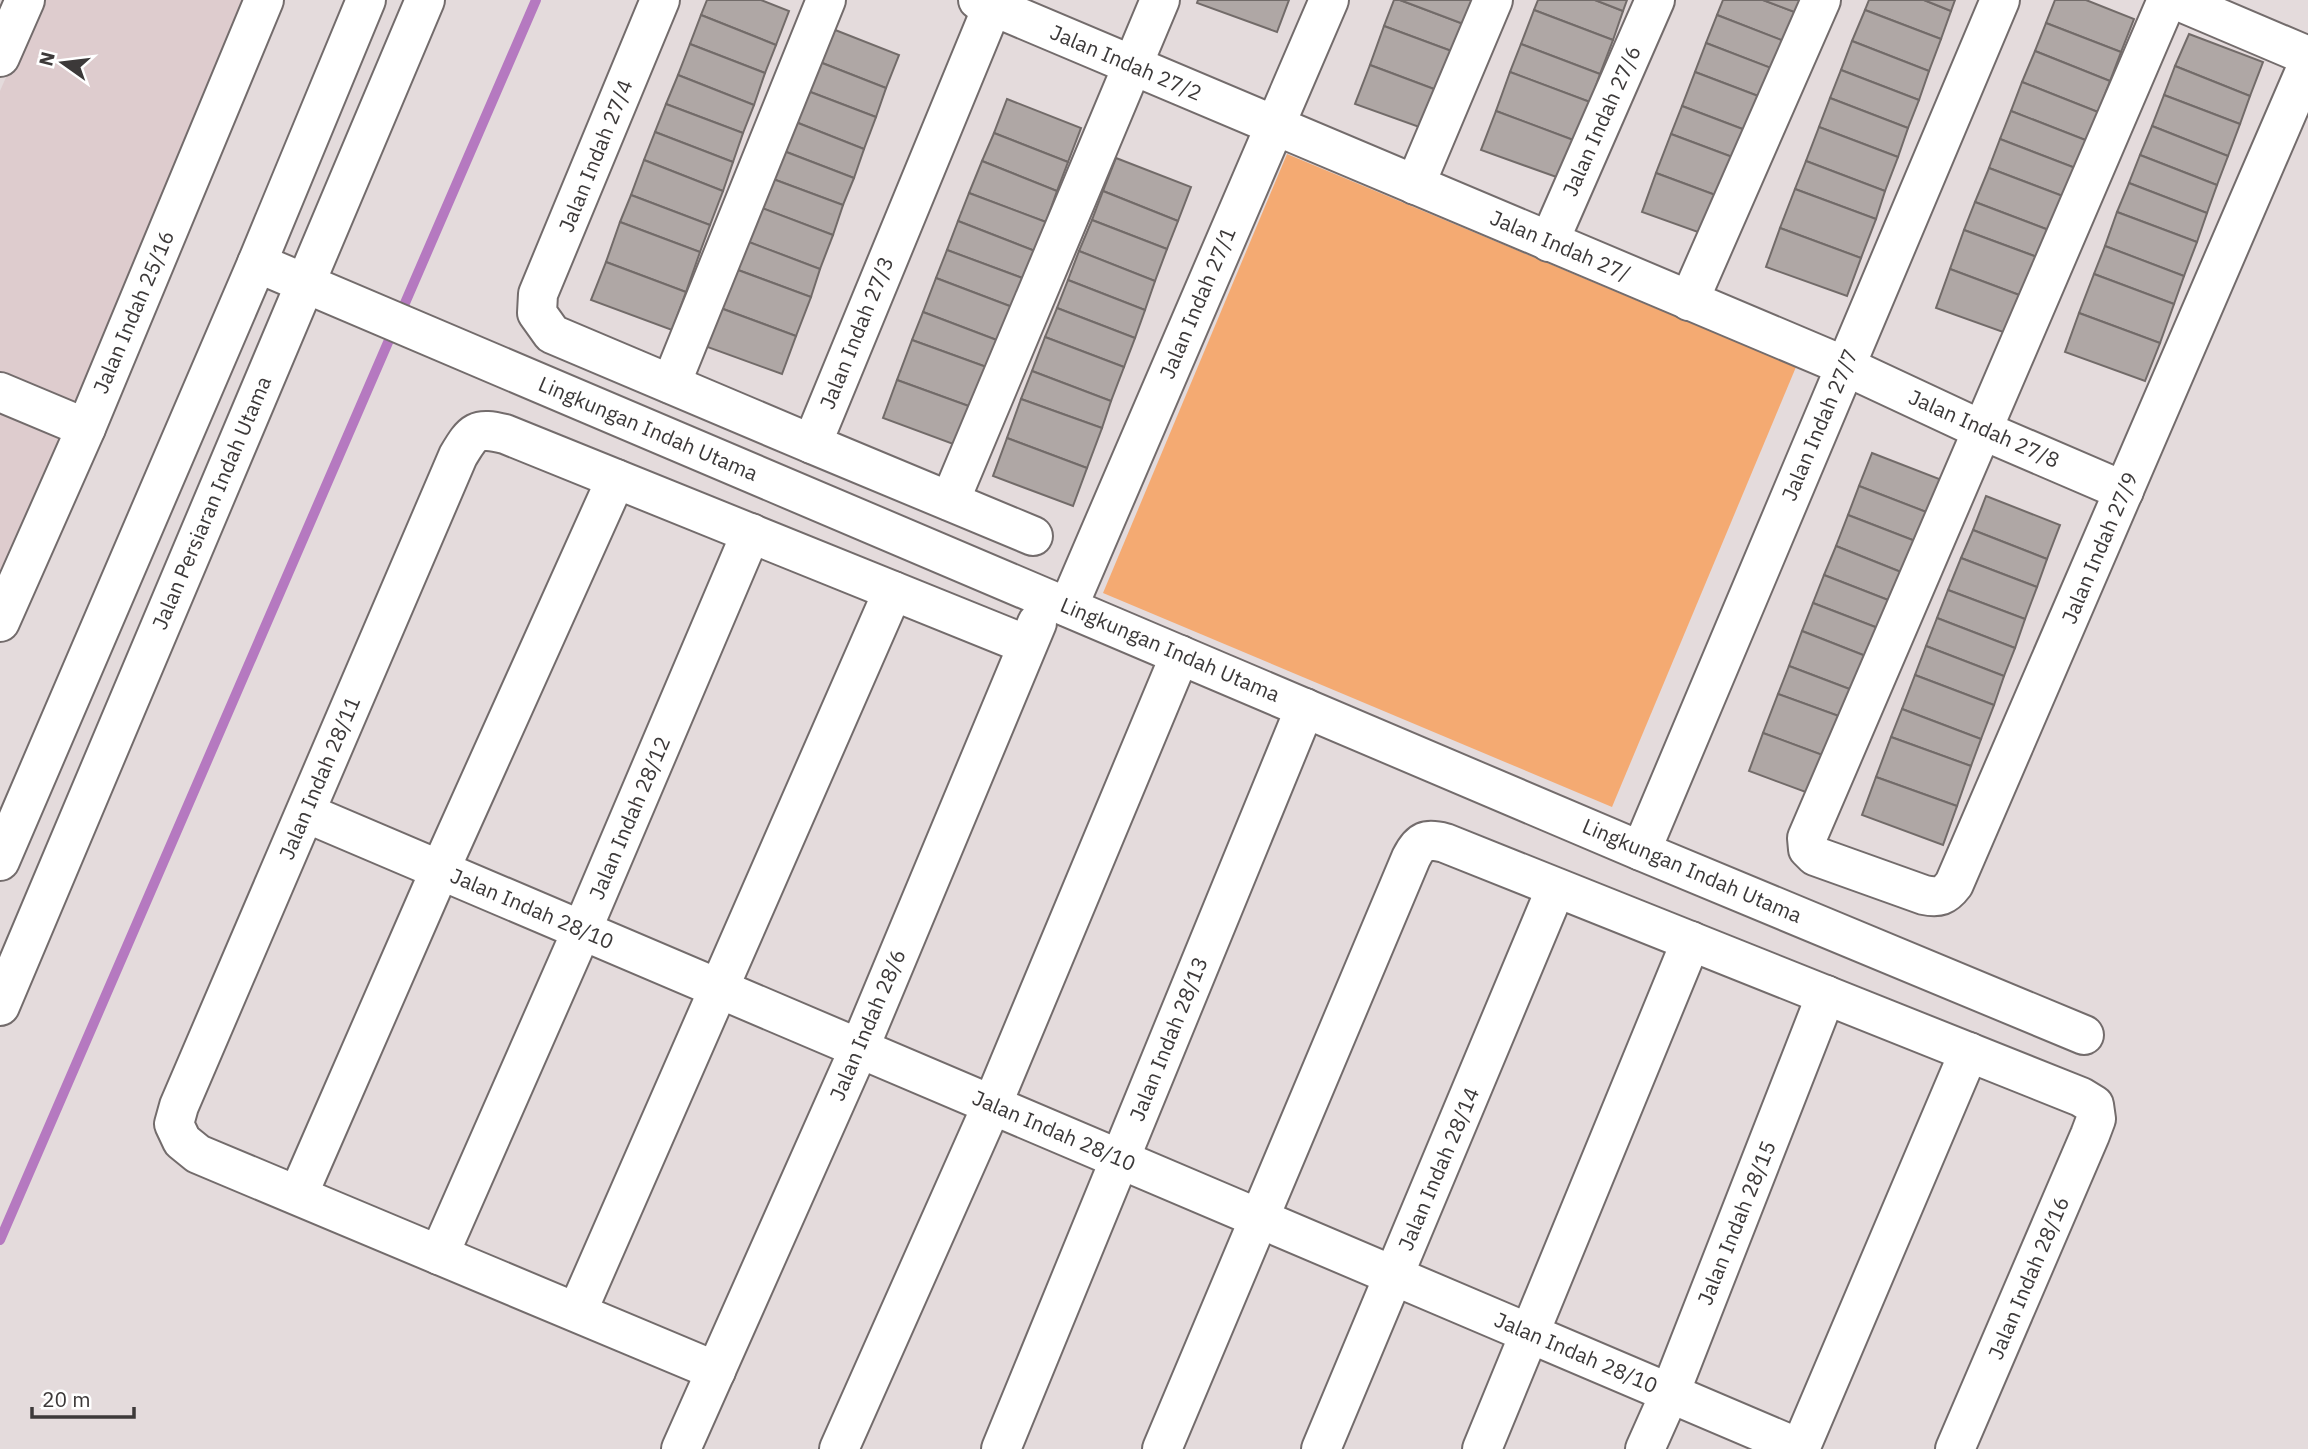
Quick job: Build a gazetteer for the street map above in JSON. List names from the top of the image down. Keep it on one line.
{"streets":{"street":["Jalan Indah 27/2","Jalan Indah 27/6","Jalan Indah 27/4","Jalan Indah 27/","Jalan Indah 27/1","Jalan Indah 25/16","Jalan Indah 27/3","Jalan Indah 27/7","Lingkungan Indah Utama","Jalan Indah 27/8","Jalan Persiaran Indah Utama","Jalan Indah 27/9","Jalan Indah 28/11","Jalan Indah 28/12","Jalan Indah 28/10","Jalan Indah 28/6","Jalan Indah 28/13","Jalan Indah 28/14","Jalan Indah 28/15","Jalan Indah 28/16"]},"crossings":[["Jalan Indah 27/2","Jalan Indah 27/"],["Jalan Indah 27/2","Jalan Indah 27/1"],["Jalan Indah 27/2","Jalan Indah 27/3"],["Jalan Indah 27/6","Jalan Indah 27/"],["Jalan Indah 27/","Jalan Indah 27/1"],["Jalan Indah 27/","Jalan Indah 27/7"],["Jalan Indah 27/","Jalan Indah 27/8"],["Jalan Indah 27/1","Lingkungan Indah Utama"],["Jalan Indah 27/1","Jalan Indah 28/6"],["Jalan Indah 27/7","Lingkungan Indah Utama"],["Jalan Indah 27/7","Jalan Indah 27/8"],["Lingkungan Indah Utama","Jalan Persiaran Indah Utama"],["Lingkungan Indah Utama","Jalan Indah 28/6"],["Lingkungan Indah Utama","Jalan Indah 28/13"],["Jalan Indah 27/8","Jalan Indah 27/9"],["Jalan Indah 28/11","Jalan Indah 28/10"],["Jalan Indah 28/12","Jalan Indah 28/10"],["Jalan Indah 28/10","Jalan Indah 28/6"],["Jalan Indah 28/10","Jalan Indah 28/13"],["Jalan Indah 28/10","Jalan Indah 28/14"],["Jalan Indah 28/10","Jalan Indah 28/15"]],"scale_bar":"20 m","north":"left"}
